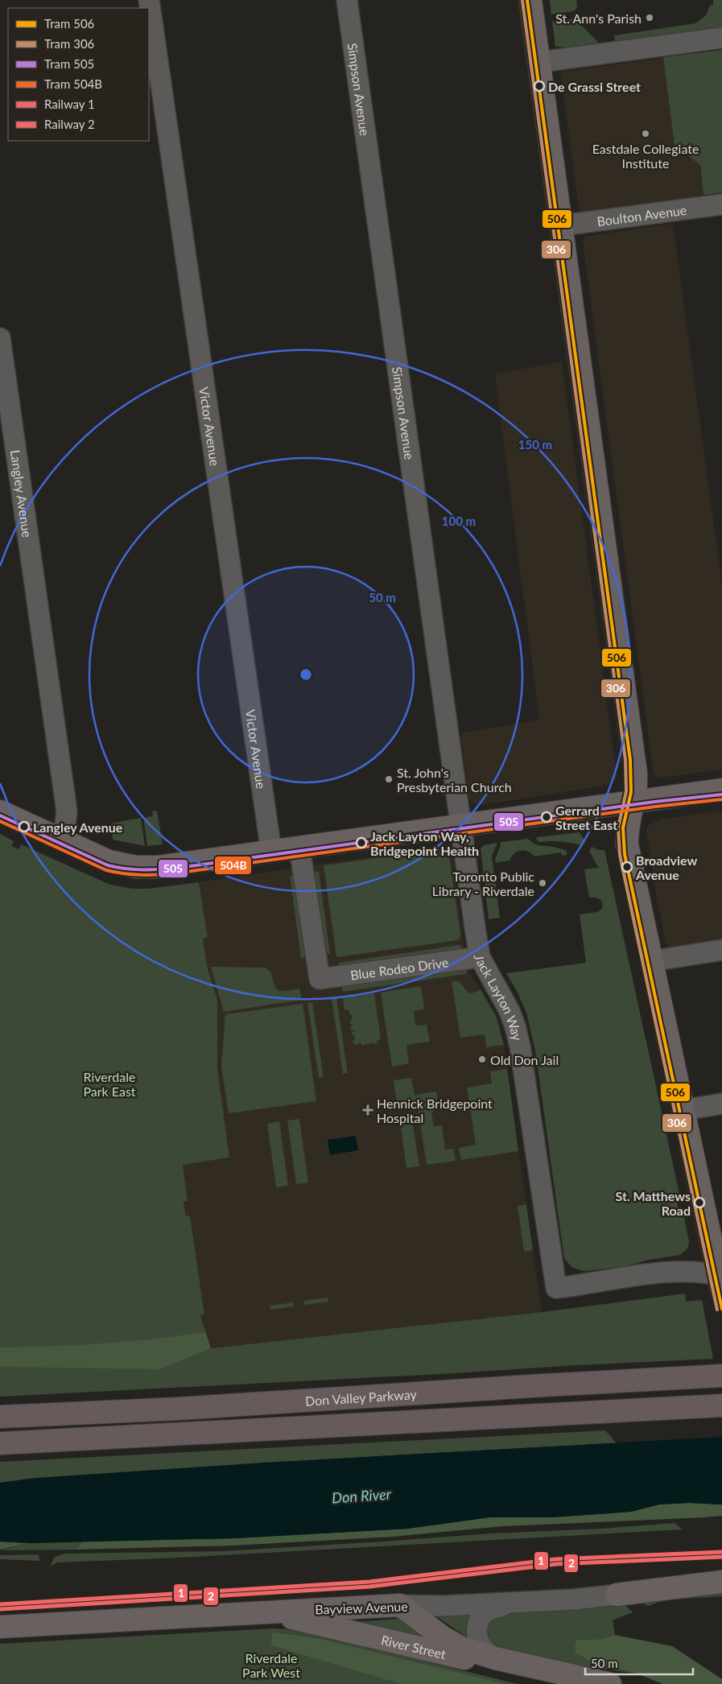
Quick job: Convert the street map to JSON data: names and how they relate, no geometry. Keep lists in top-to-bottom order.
{
  "streets": {
    "highway": ["Don Valley Parkway"],
    "main road": ["Bayview Avenue", "River Street"],
    "street": [
      "Simpson Avenue",
      "Boulton Avenue",
      "Victor Avenue",
      "Langley Avenue",
      "Blue Rodeo Drive",
      "Jack Layton Way"
    ]
  },
  "crossings": [
    ["Simpson Avenue", "Jack Layton Way"],
    ["Blue Rodeo Drive", "Jack Layton Way"],
    ["Bayview Avenue", "River Street"]
  ],
  "water": ["Don River"],
  "parks": ["Riverdale Park East", "Riverdale Park West"],
  "places": {
    "other": [
      "St. Ann's Parish",
      "De Grassi Street",
      "Eastdale Collegiate Institute",
      "St. John's Presbyterian Church",
      "Gerrard Street East",
      "Langley Avenue",
      "Jack Layton Way, Bridgepoint Health",
      "Broadview Avenue",
      "Toronto Public Library - Riverdale",
      "Old Don Jail",
      "St. Matthews Road"
    ],
    "health": ["Hennick Bridgepoint Hospital"]
  },
  "lines": [
    "tram line 506",
    "tram line 306",
    "tram line 505",
    "tram line 504B",
    "rail line 1",
    "rail line 2"
  ],
  "legend": [
    "Tram 506",
    "Tram 306",
    "Tram 505",
    "Tram 504B",
    "Railway 1",
    "Railway 2"
  ],
  "scale_bar": "50 m",
  "rings": ["150 m", "100 m", "50 m"]
}
